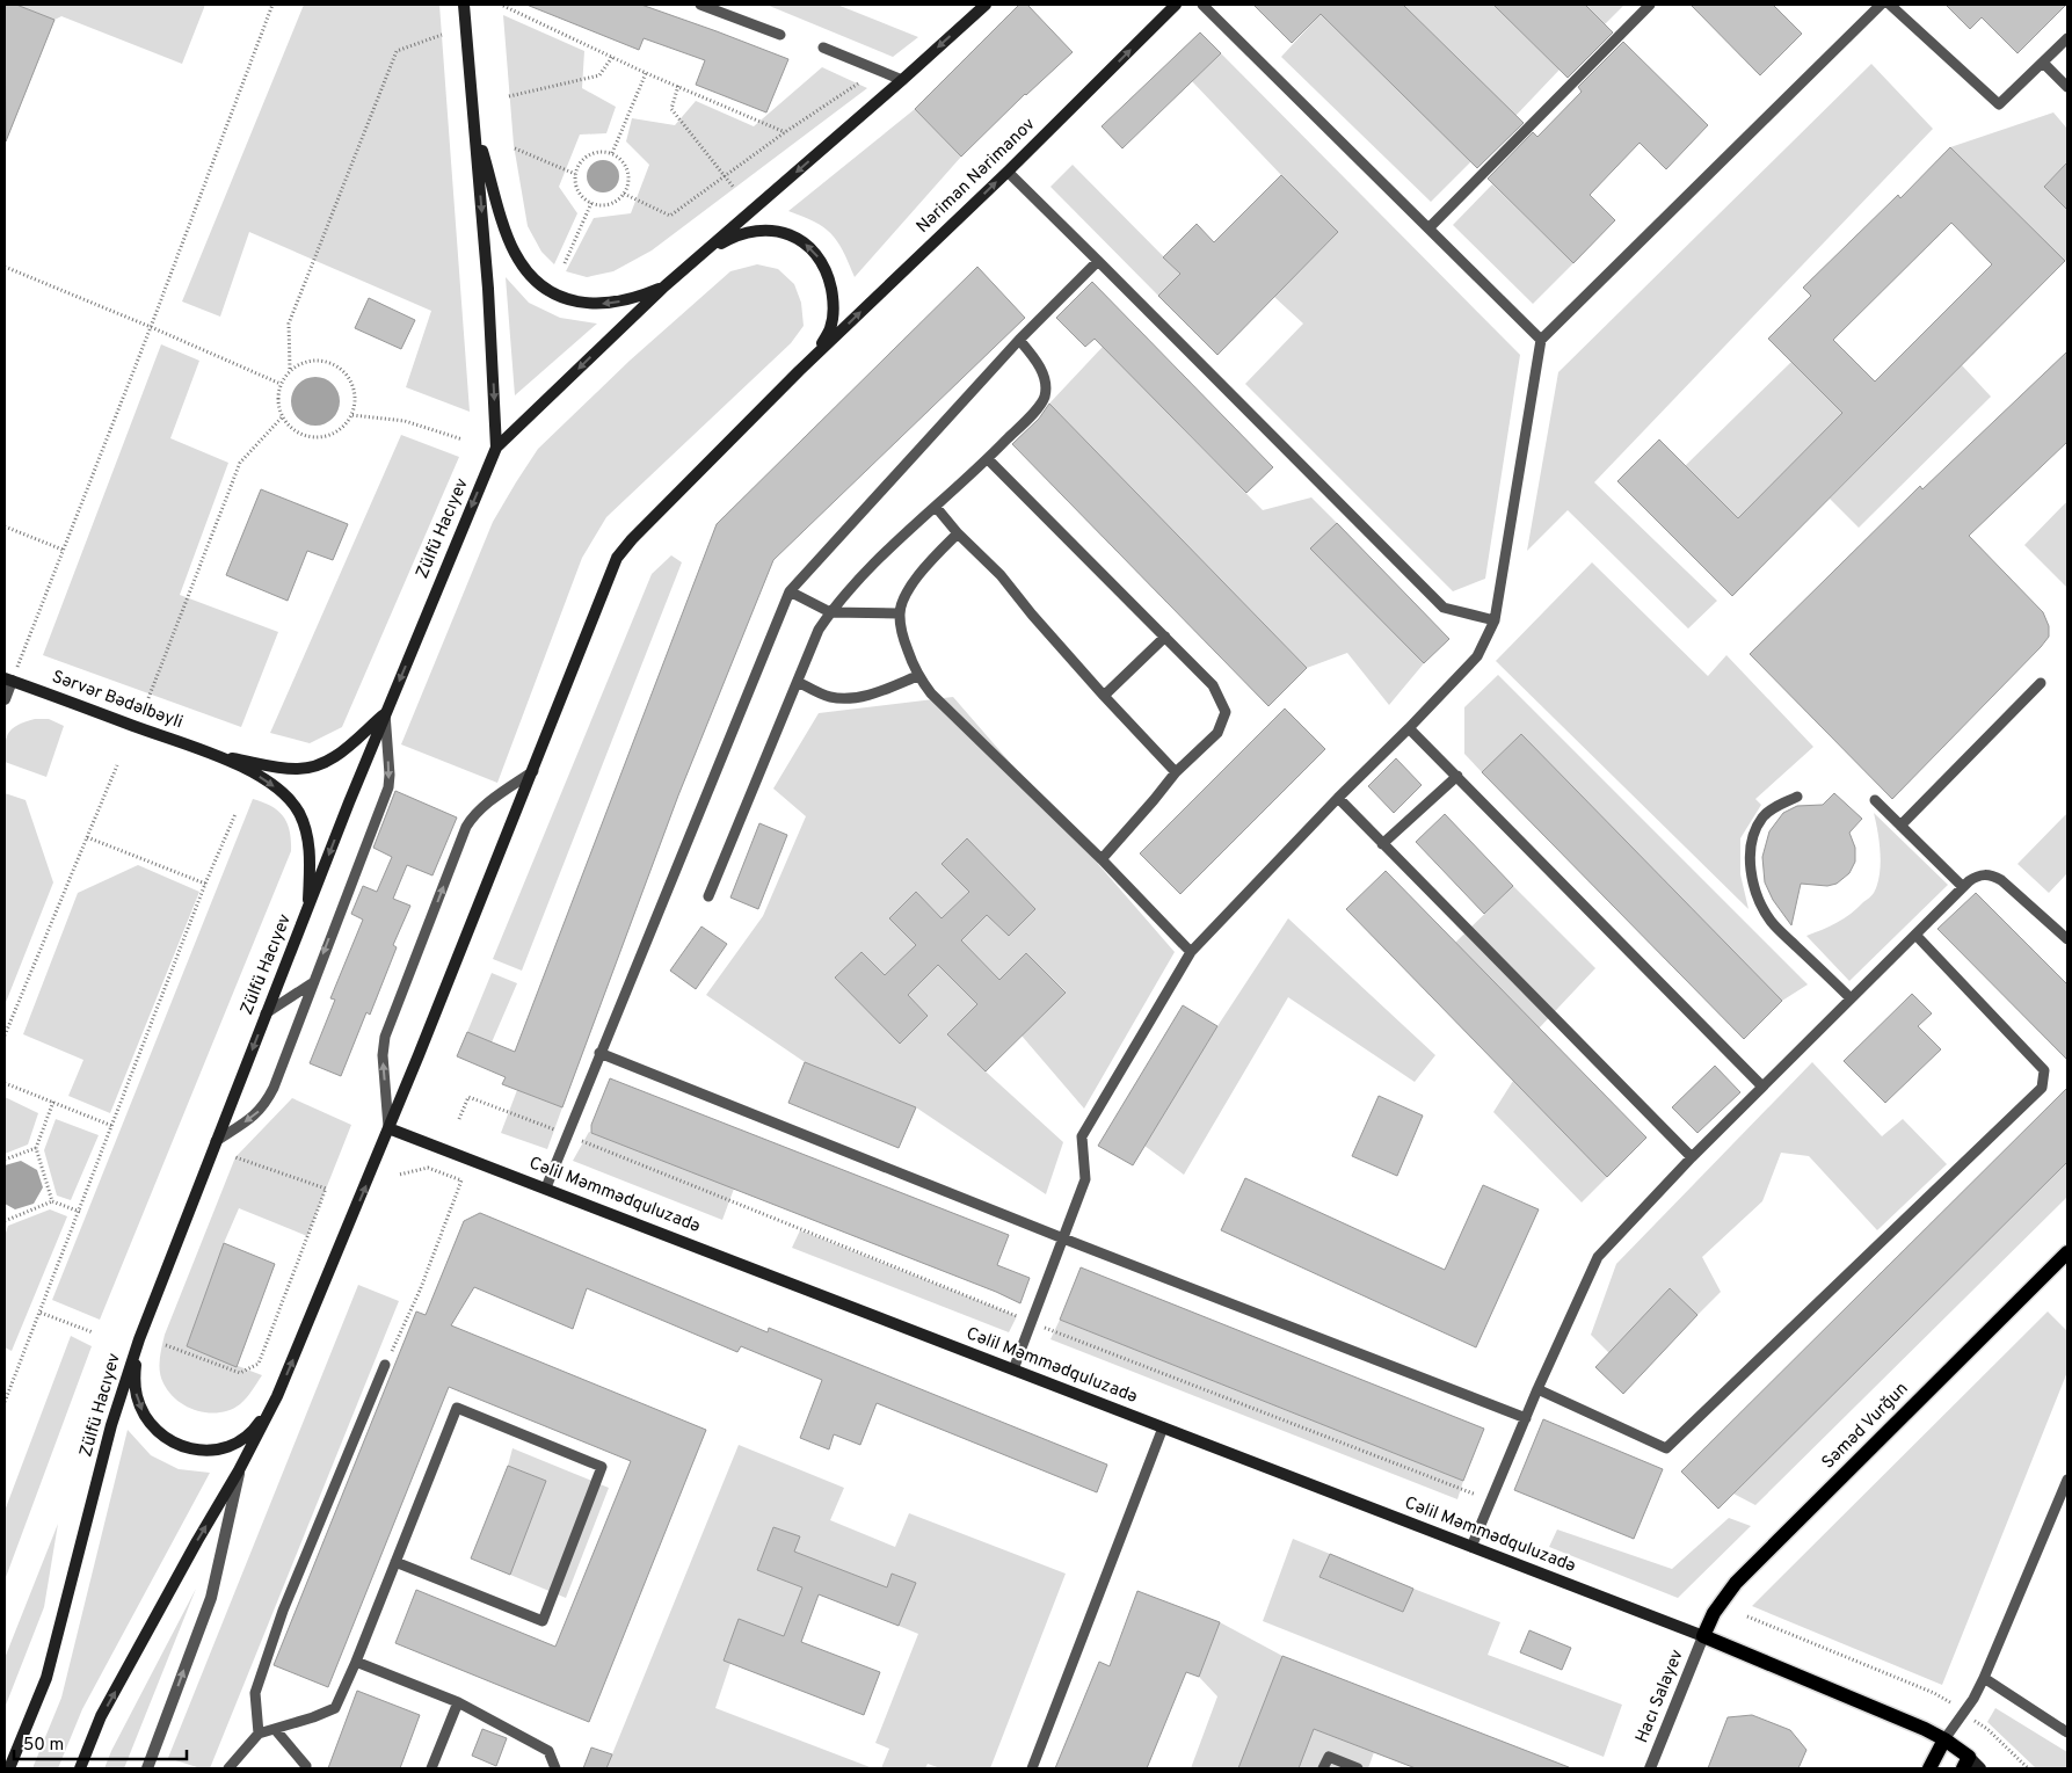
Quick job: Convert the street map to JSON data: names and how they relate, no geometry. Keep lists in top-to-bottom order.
{
  "streets": {
    "main road": [
      "Nəriman Nərimanov",
      "Zülfü Hacıyev",
      "Sərvər Bədəlbəyli",
      "Cəlil Məmmədquluzadə",
      "Səməd Vurğun"
    ],
    "street": ["Hacı Salayev"]
  },
  "crossings": [
    ["Cəlil Məmmədquluzadə", "Səməd Vurğun"],
    ["Cəlil Məmmədquluzadə", "Hacı Salayev"],
    ["Səməd Vurğun", "Hacı Salayev"]
  ],
  "one_way": ["Nəriman Nərimanov", "Zülfü Hacıyev"],
  "scale_bar": "50 m"
}
